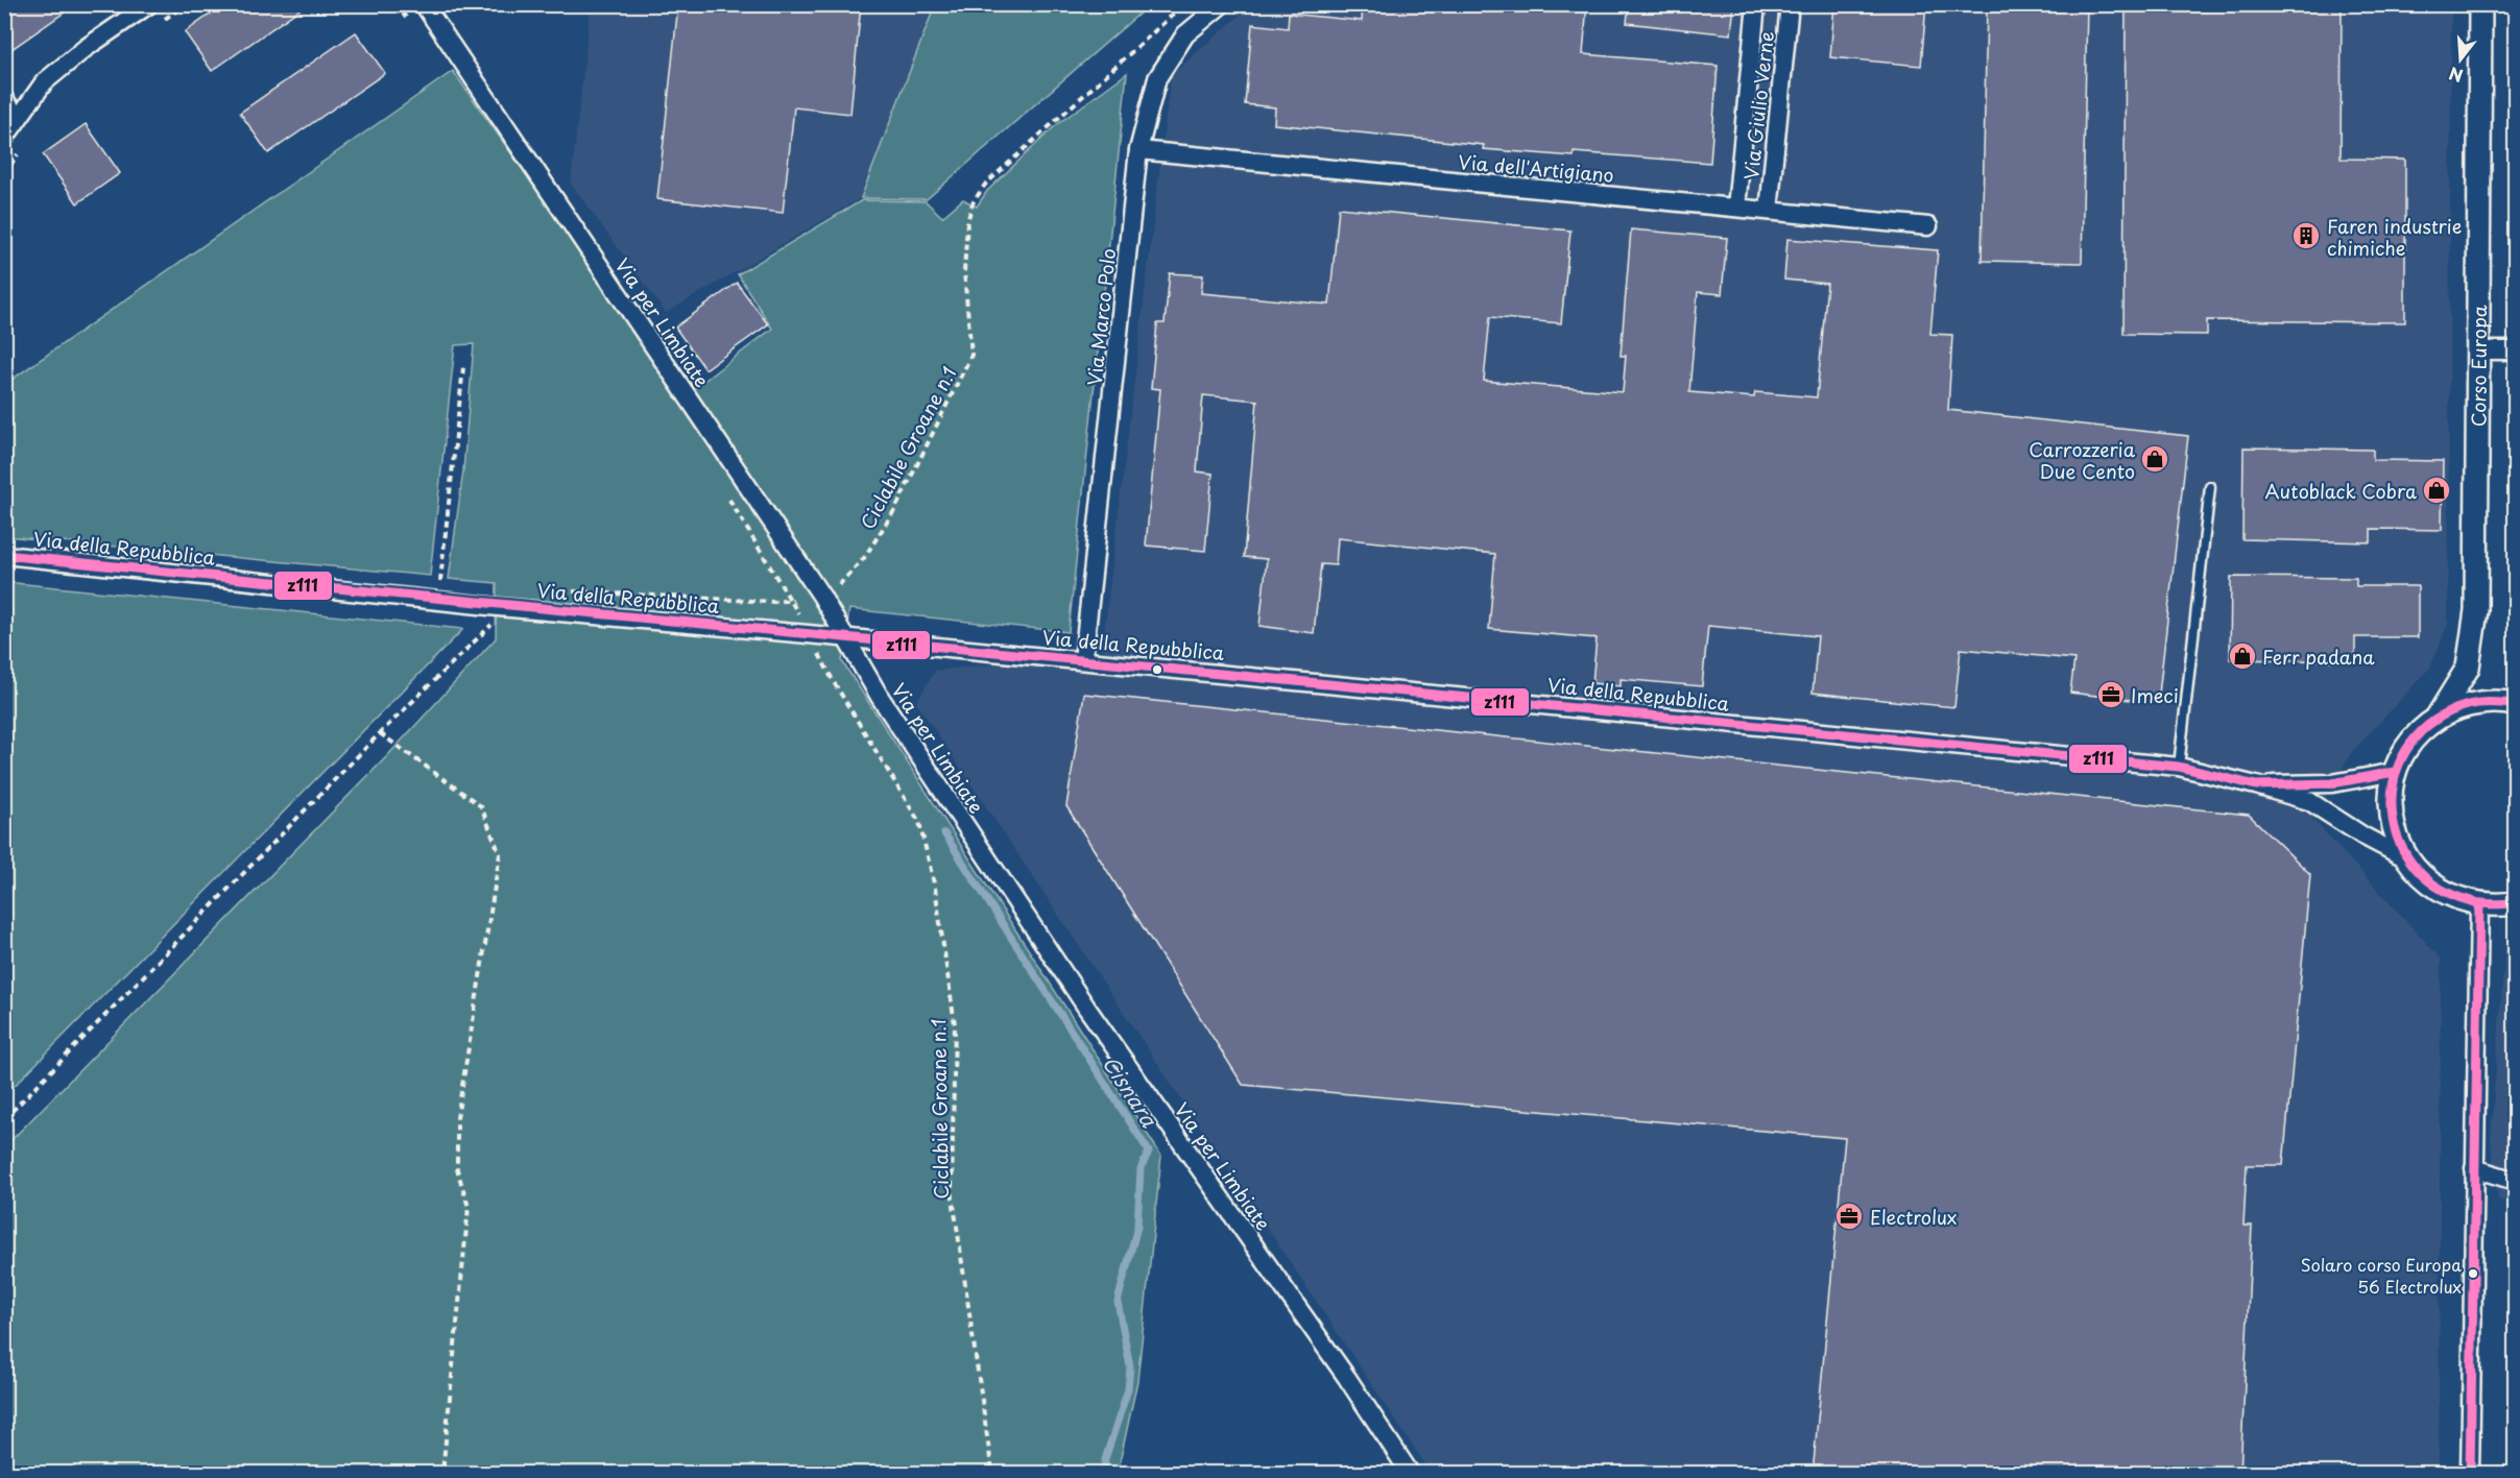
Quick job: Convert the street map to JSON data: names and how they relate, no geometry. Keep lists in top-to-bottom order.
{
  "streets": {
    "street": [
      "Via Giulio Verne",
      "Via dell'Artigiano",
      "Via Marco Polo",
      "Via per Limbiate",
      "Corso Europa",
      "Via della Repubblica"
    ],
    "path": ["Ciclabile Groane n.1"]
  },
  "crossings": [
    ["Via Giulio Verne", "Via dell'Artigiano"],
    ["Via dell'Artigiano", "Via Marco Polo"],
    ["Via Marco Polo", "Via della Repubblica"],
    ["Via per Limbiate", "Ciclabile Groane n.1"],
    ["Via per Limbiate", "Via della Repubblica"],
    ["Ciclabile Groane n.1", "Via della Repubblica"]
  ],
  "water": ["Cisnara"],
  "places": {
    "building": ["Faren industrie chimiche"],
    "shop": ["Carrozzeria Due Cento", "Autoblack Cobra", "Ferr padana"],
    "office": ["Imeci", "Electrolux"],
    "other": ["Solaro corso Europa 56 Electrolux"]
  },
  "lines": ["transit line z111"],
  "north": "bottom"
}
